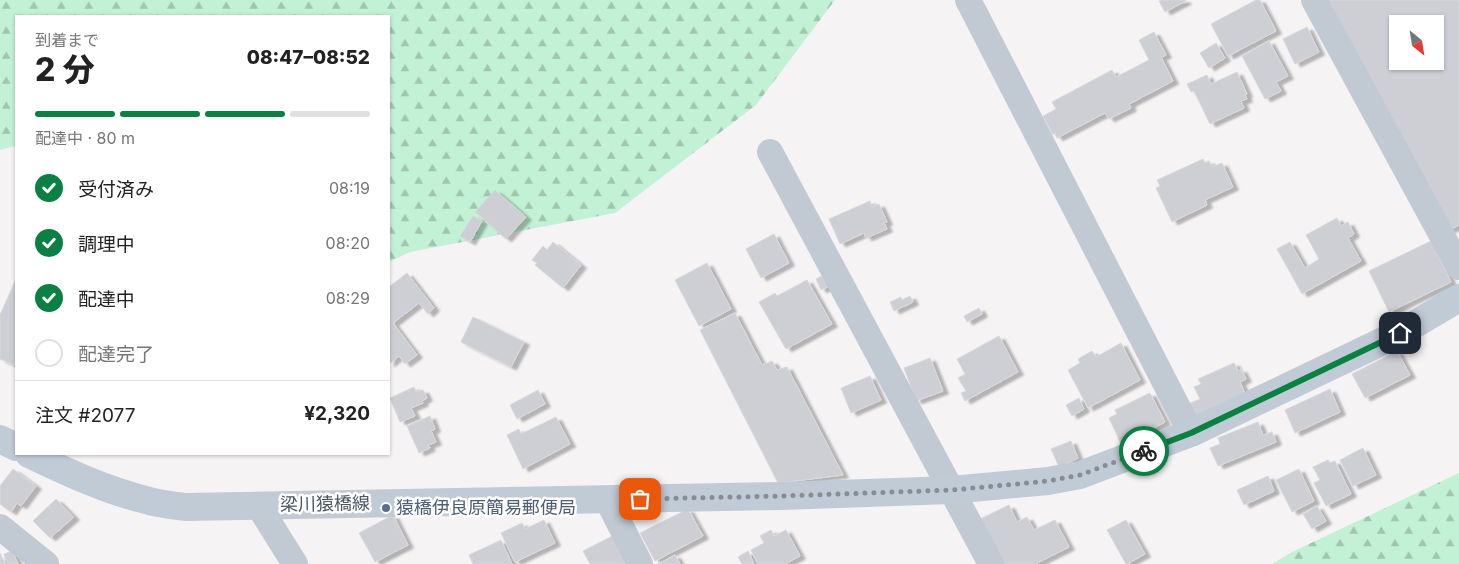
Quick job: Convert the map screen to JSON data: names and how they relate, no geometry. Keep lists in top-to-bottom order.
{
  "streets": {
    "main road": ["梁川猿橋線"]
  },
  "places": ["猿橋伊良原簡易郵便局"],
  "north": "bottom right",
  "page": {
    "heading": ["2 分", "到着まで", "08:47–08:52"],
    "panel": ["注文 #2077", "¥2,320"],
    "bar": "配達中 · 80 m",
    "list": [
      ["受付済み", "08:19"],
      ["調理中", "08:20"],
      ["配達中", "08:29"],
      "配達完了"
    ]
  }
}
